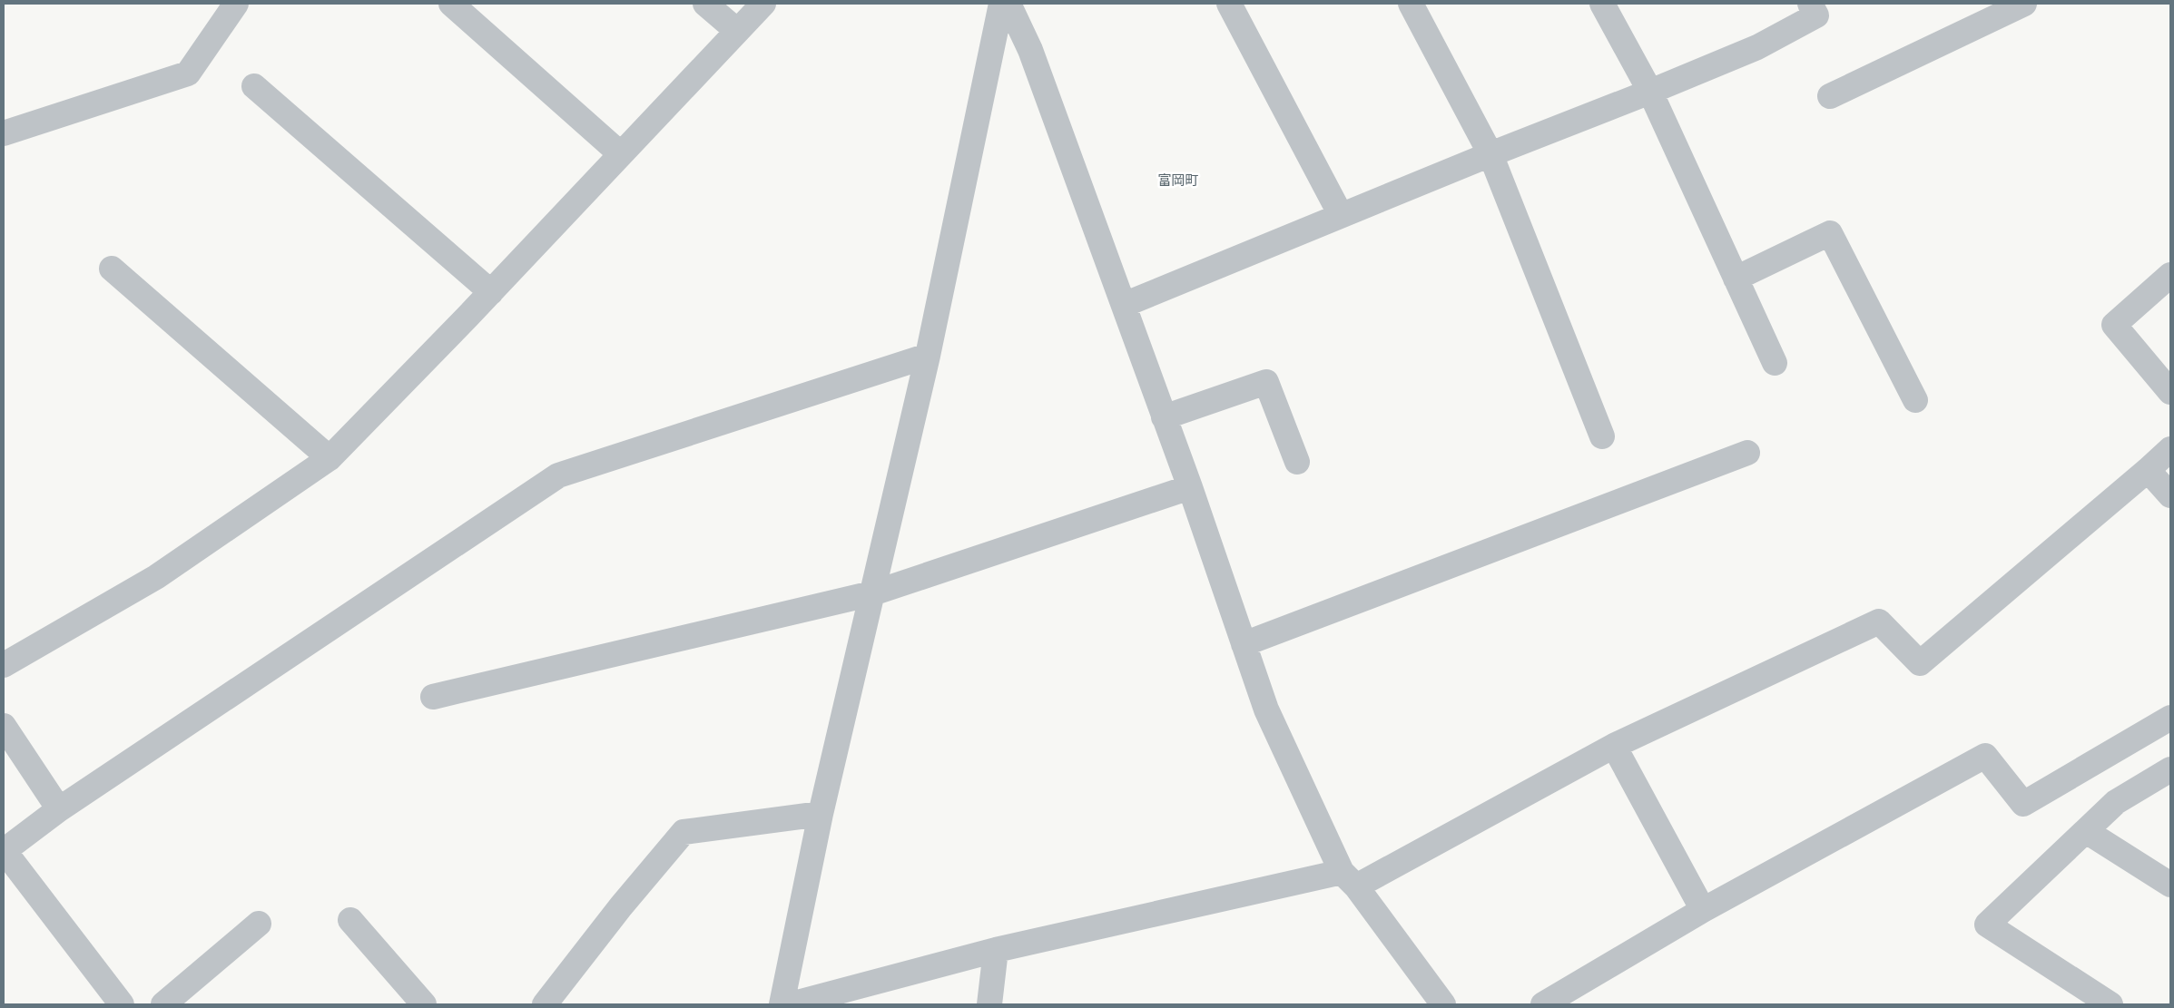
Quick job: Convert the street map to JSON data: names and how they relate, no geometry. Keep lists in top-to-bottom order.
{
  "districts": ["富岡町"]
}
